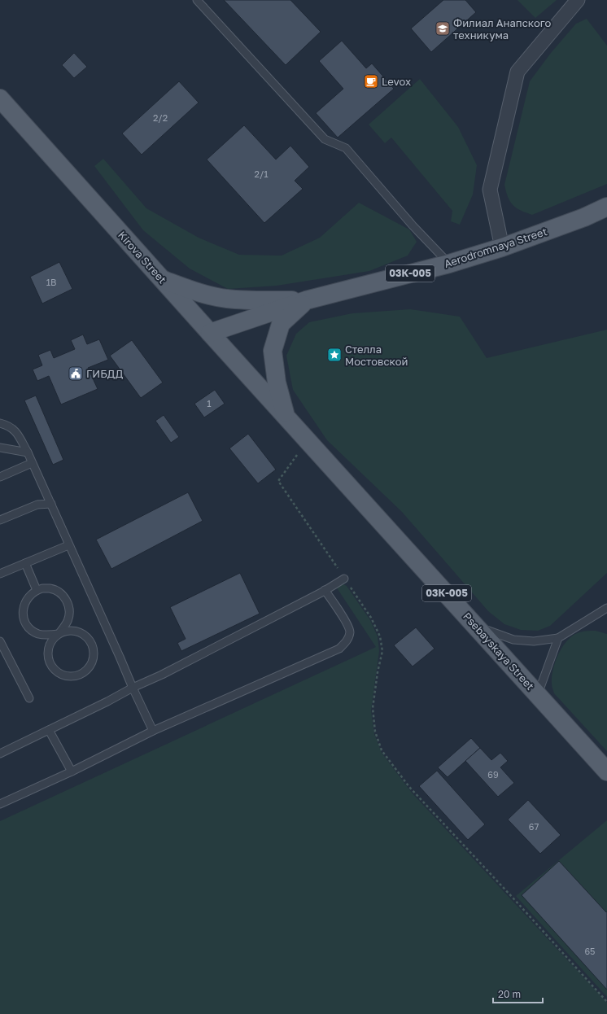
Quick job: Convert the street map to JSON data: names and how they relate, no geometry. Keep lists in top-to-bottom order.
{
  "streets": {
    "main road": [
      "Aerodromnaya Street",
      "Kirova Street",
      "03К-005",
      "Psebayskaya Street"
    ]
  },
  "crossings": [
    ["Aerodromnaya Street", "Kirova Street"],
    ["Aerodromnaya Street", "Psebayskaya Street"],
    ["Kirova Street", "Psebayskaya Street"]
  ],
  "places": {
    "school or university": ["Филиал Анапского техникума"],
    "cafe": ["Levox"],
    "place": ["Стелла Мостовской"],
    "public building": ["ГИБДД"]
  },
  "house_numbers": [
    "2/2",
    "2/1",
    "1В",
    "1",
    "69",
    "67",
    "65"
  ],
  "scale_bar": "20 m"
}
